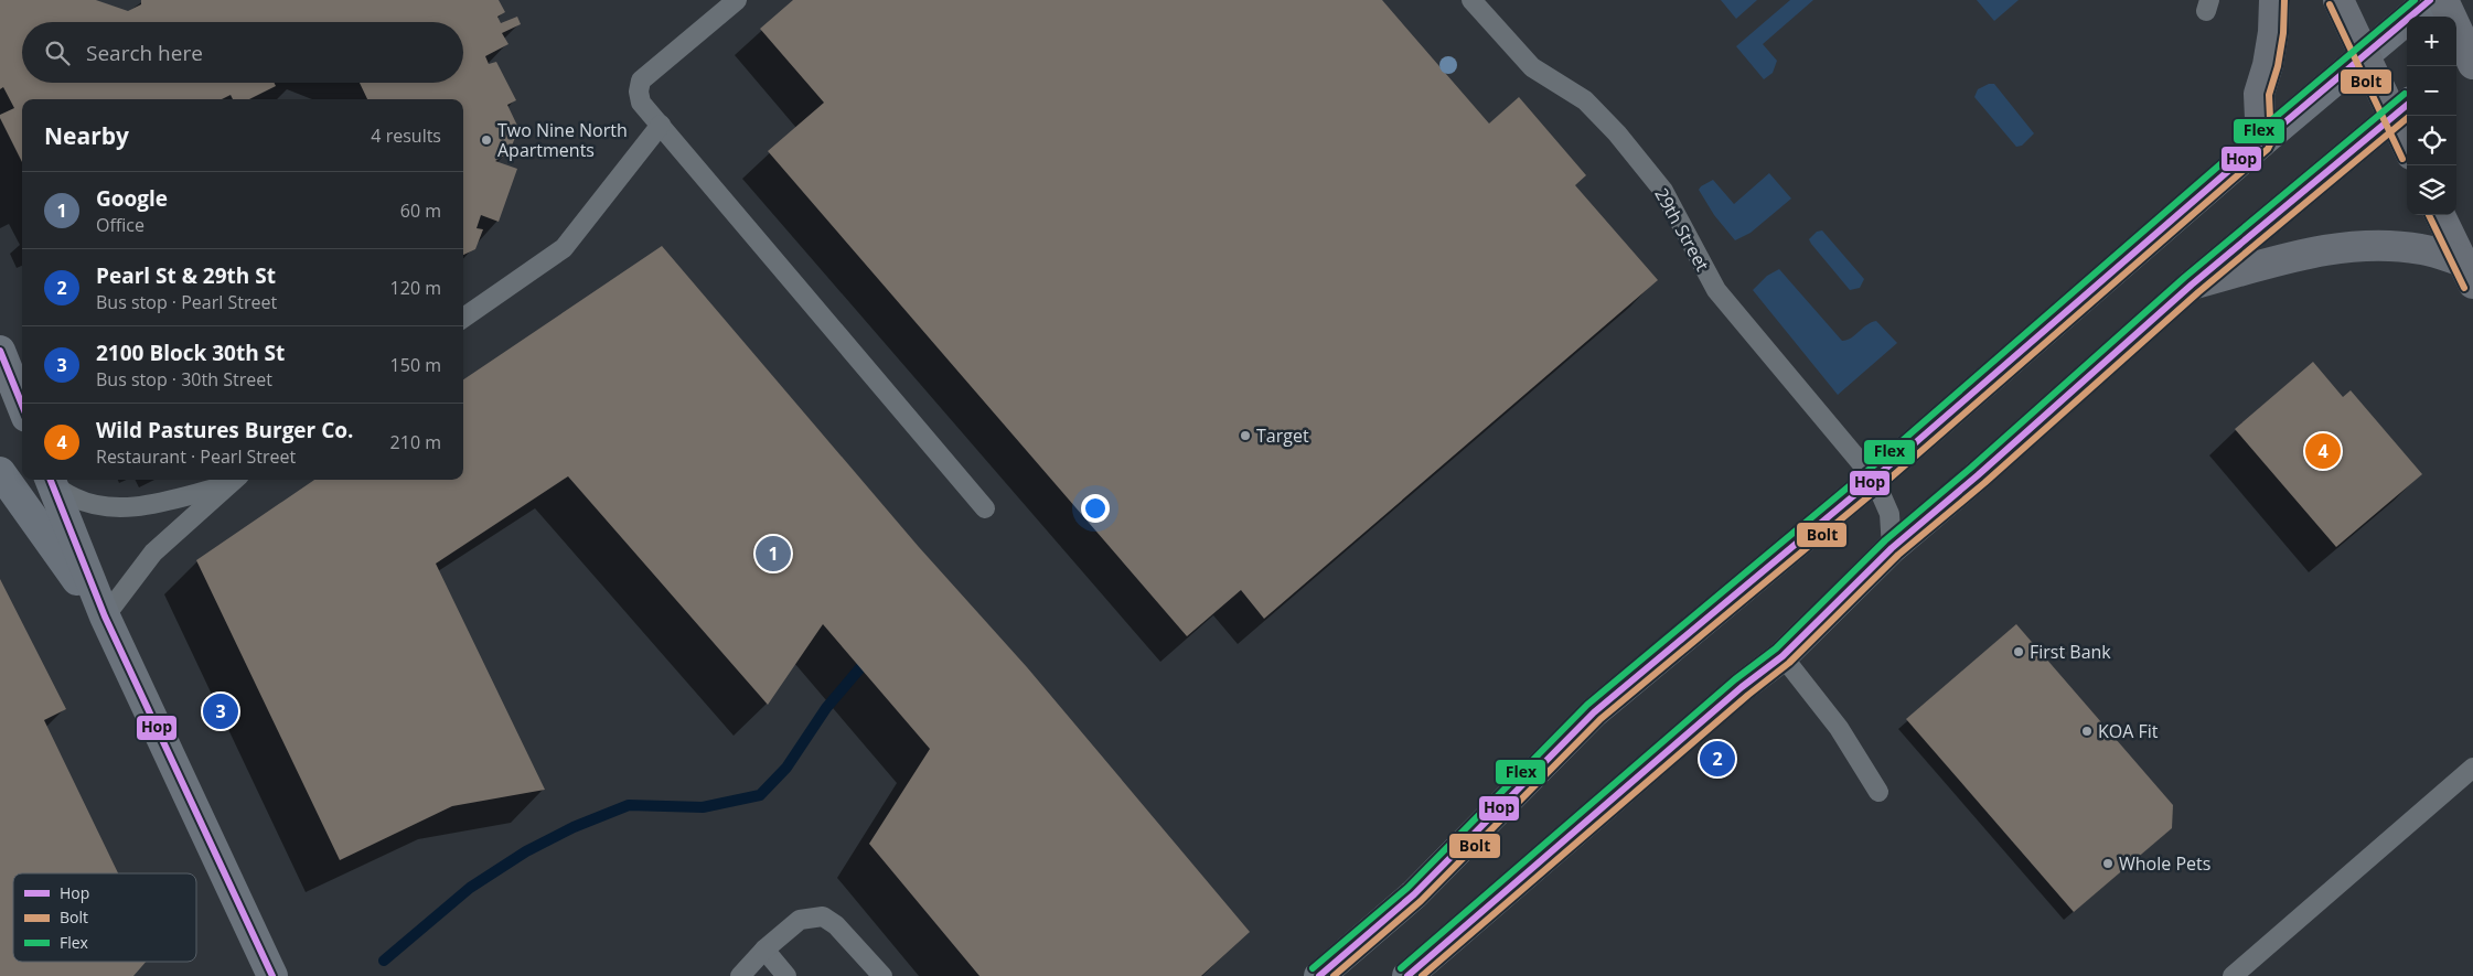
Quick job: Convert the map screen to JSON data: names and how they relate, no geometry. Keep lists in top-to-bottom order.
{
  "streets": {
    "lane": ["29th Street"]
  },
  "places": [
    "Two Nine North Apartments",
    "Target",
    "First Bank",
    "KOA Fit",
    "Whole Pets"
  ],
  "lines": ["transit line Hop", "transit line Bolt", "transit line Flex"],
  "legend": ["Hop", "Bolt", "Flex"],
  "page": {
    "map_buttons": ["+", "−"],
    "search": "Search here",
    "heading": ["Nearby", "4 results"],
    "list": [
      {
        "mark": "1",
        "name": "Google",
        "note": "Office",
        "value": "60 m"
      },
      {
        "mark": "2",
        "name": "Pearl St & 29th St",
        "note": "Bus stop · Pearl Street",
        "value": "120 m"
      },
      {
        "mark": "3",
        "name": "2100 Block 30th St",
        "note": "Bus stop · 30th Street",
        "value": "150 m"
      },
      {
        "mark": "4",
        "name": "Wild Pastures Burger Co.",
        "note": "Restaurant · Pearl Street",
        "value": "210 m"
      }
    ],
    "pins": [
      "4",
      "1",
      "3",
      "2"
    ]
  }
}
